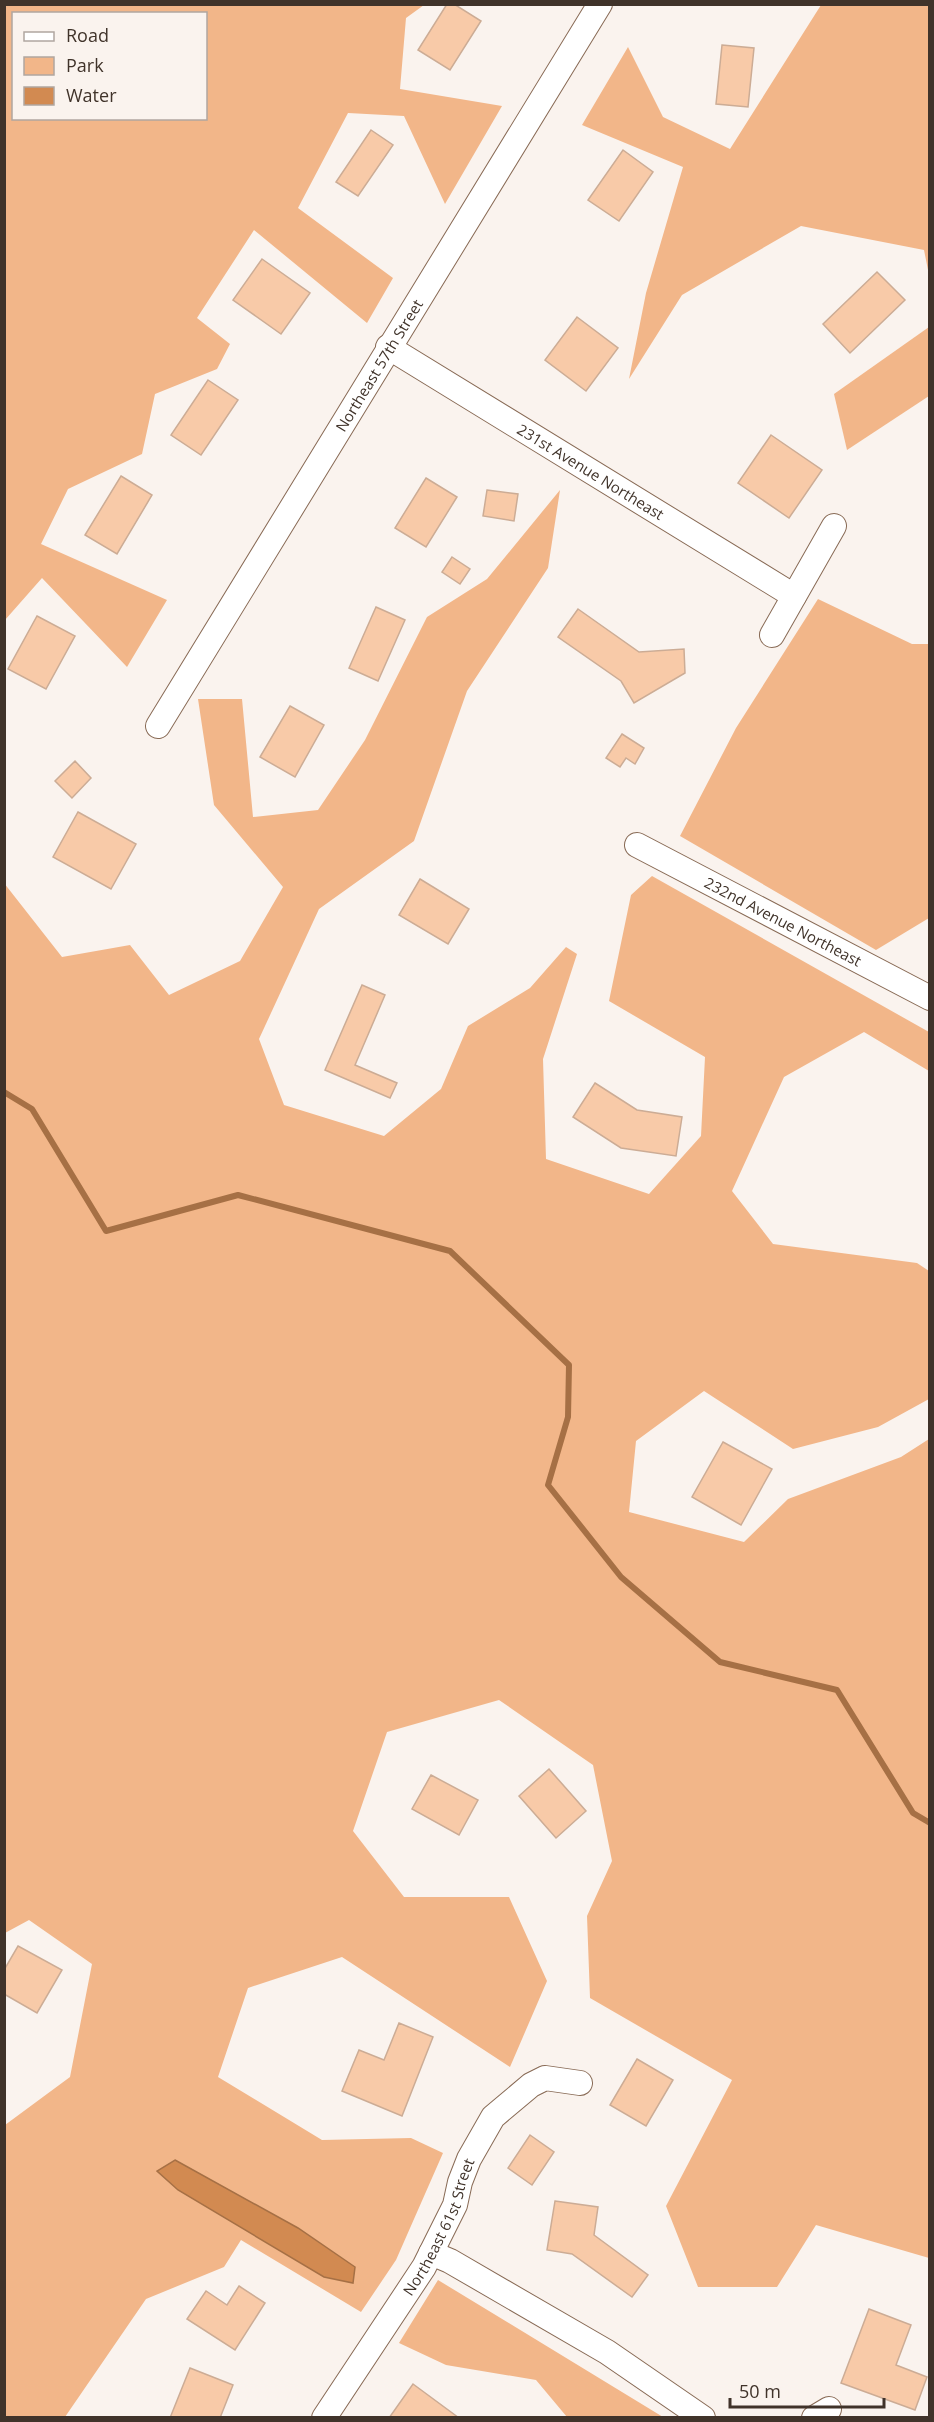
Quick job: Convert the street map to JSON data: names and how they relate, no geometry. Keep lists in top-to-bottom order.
{
  "streets": {
    "street": [
      "Northeast 57th Street",
      "231st Avenue Northeast",
      "232nd Avenue Northeast",
      "Northeast 61st Street"
    ]
  },
  "crossings": [
    ["Northeast 57th Street", "231st Avenue Northeast"]
  ],
  "legend": ["Road", "Park", "Water"],
  "scale_bar": "50 m"
}
